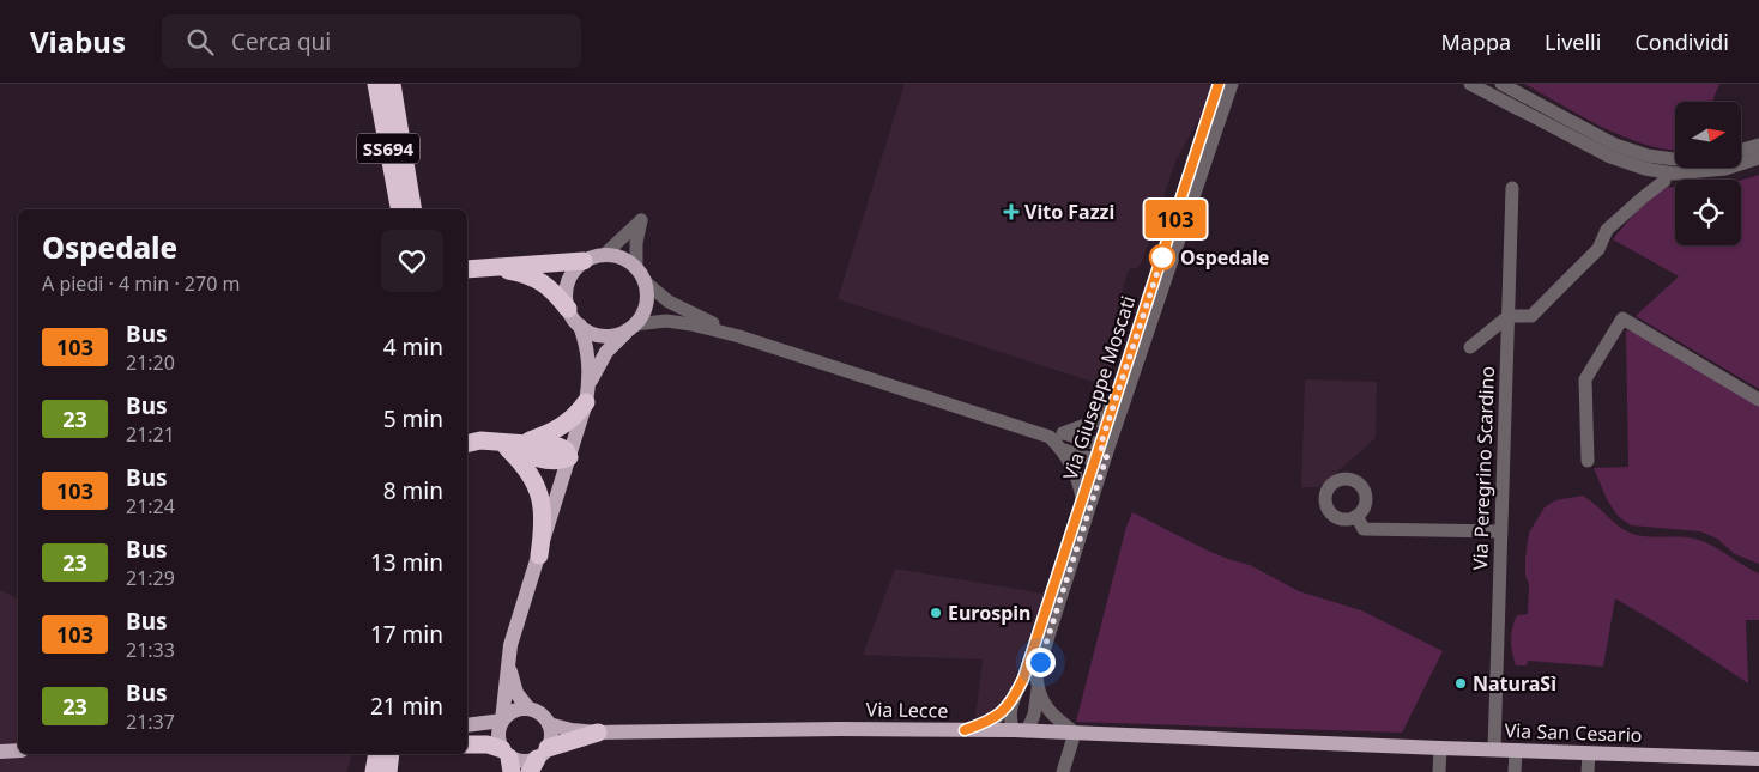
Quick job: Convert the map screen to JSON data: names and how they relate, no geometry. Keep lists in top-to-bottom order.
{
  "streets": {
    "highway": ["SS694"],
    "main road": ["Via Lecce", "Via San Cesario"],
    "street": ["Via Giuseppe Moscati", "Via Peregrino Scardino"]
  },
  "crossings": [
    ["Via Giuseppe Moscati", "Via Lecce"],
    ["Via Peregrino Scardino", "Via San Cesario"],
    ["Via Lecce", "Via San Cesario"]
  ],
  "places": {
    "health": ["Vito Fazzi"],
    "other": ["Ospedale", "Eurospin", "NaturaSì"]
  },
  "lines": ["bus line 103"],
  "north": "right",
  "page": {
    "header": "Viabus",
    "search": "Cerca qui",
    "nav": ["Mappa", "Livelli", "Condividi"],
    "on_map": "103",
    "heading": ["Ospedale", "A piedi · 4 min · 270 m"],
    "list": [
      {
        "mark": "103",
        "name": "Bus",
        "note": "21:20",
        "value": "4 min"
      },
      {
        "mark": "23",
        "name": "Bus",
        "note": "21:21",
        "value": "5 min"
      },
      {
        "mark": "103",
        "name": "Bus",
        "note": "21:24",
        "value": "8 min"
      },
      {
        "mark": "23",
        "name": "Bus",
        "note": "21:29",
        "value": "13 min"
      },
      {
        "mark": "103",
        "name": "Bus",
        "note": "21:33",
        "value": "17 min"
      },
      {
        "mark": "23",
        "name": "Bus",
        "note": "21:37",
        "value": "21 min"
      }
    ]
  }
}
